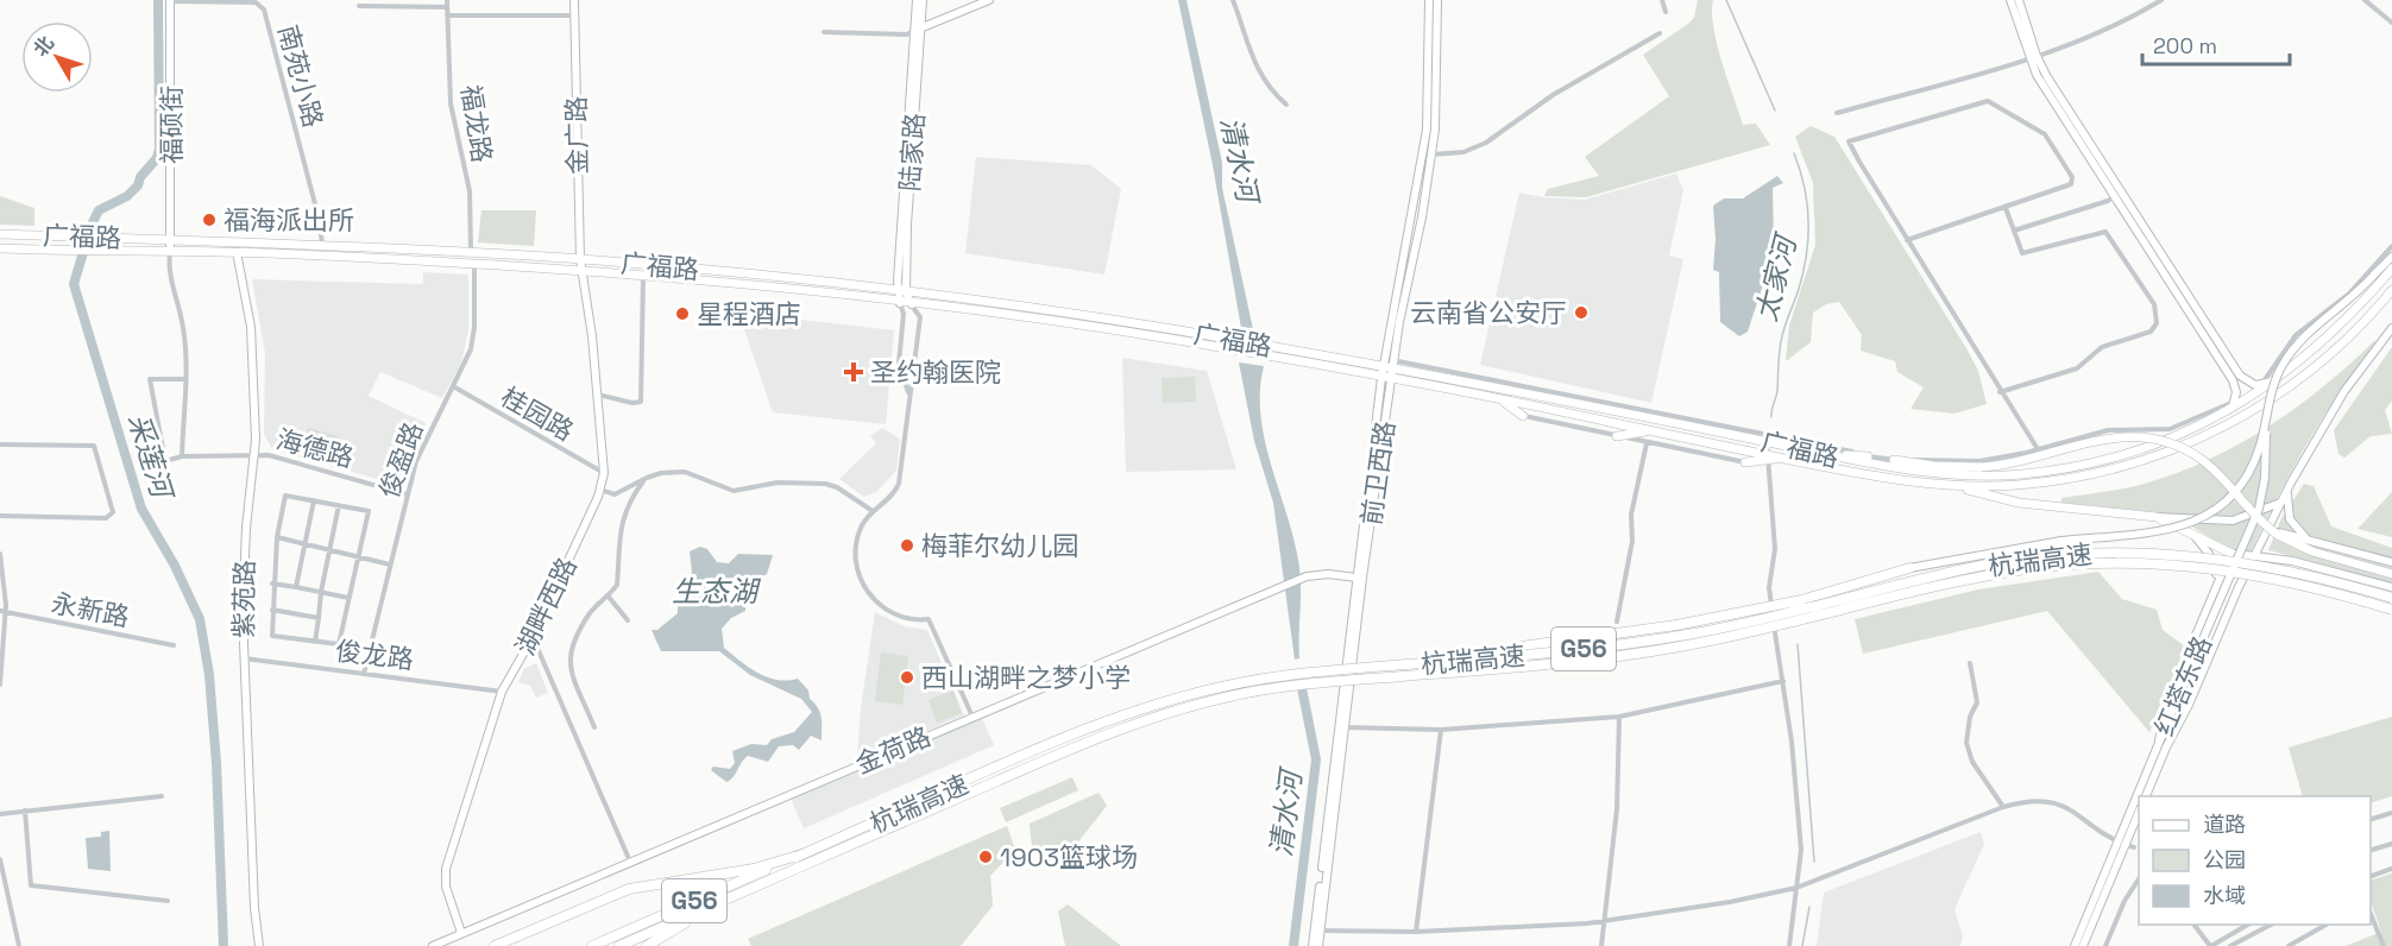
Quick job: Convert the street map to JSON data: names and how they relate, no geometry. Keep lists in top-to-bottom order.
{
  "streets": {
    "highway": ["杭瑞高速", "G56"],
    "main road": [
      "福硕街",
      "金广路",
      "陆家路",
      "广福路",
      "前卫西路",
      "紫苑路",
      "湖畔西路",
      "红塔东路",
      "金荷路"
    ],
    "street": [
      "南苑小路",
      "福龙路",
      "桂园路",
      "海德路",
      "俊盈路",
      "永新路",
      "俊龙路"
    ]
  },
  "crossings": [
    ["南苑小路", "福硕街"],
    ["南苑小路", "广福路"],
    ["福龙路", "广福路"],
    ["福硕街", "广福路"],
    ["金广路", "广福路"],
    ["金广路", "湖畔西路"],
    ["陆家路", "广福路"],
    ["广福路", "俊盈路"],
    ["广福路", "前卫西路"],
    ["广福路", "紫苑路"],
    ["广福路", "湖畔西路"],
    ["桂园路", "俊盈路"],
    ["桂园路", "湖畔西路"],
    ["海德路", "俊盈路"],
    ["海德路", "紫苑路"],
    ["俊盈路", "俊龙路"],
    ["前卫西路", "金荷路"],
    ["紫苑路", "俊龙路"],
    ["湖畔西路", "俊龙路"],
    ["湖畔西路", "金荷路"]
  ],
  "water": [
    "清水河",
    "太家河",
    "采莲河",
    "生态湖"
  ],
  "places": {
    "other": [
      "福海派出所",
      "云南省公安厅",
      "星程酒店",
      "梅菲尔幼儿园",
      "西山湖畔之梦小学",
      "1903篮球场"
    ],
    "health": ["圣约翰医院"]
  },
  "legend": ["道路", "公园", "水域"],
  "scale_bar": "200 m",
  "north": "top left"
}
